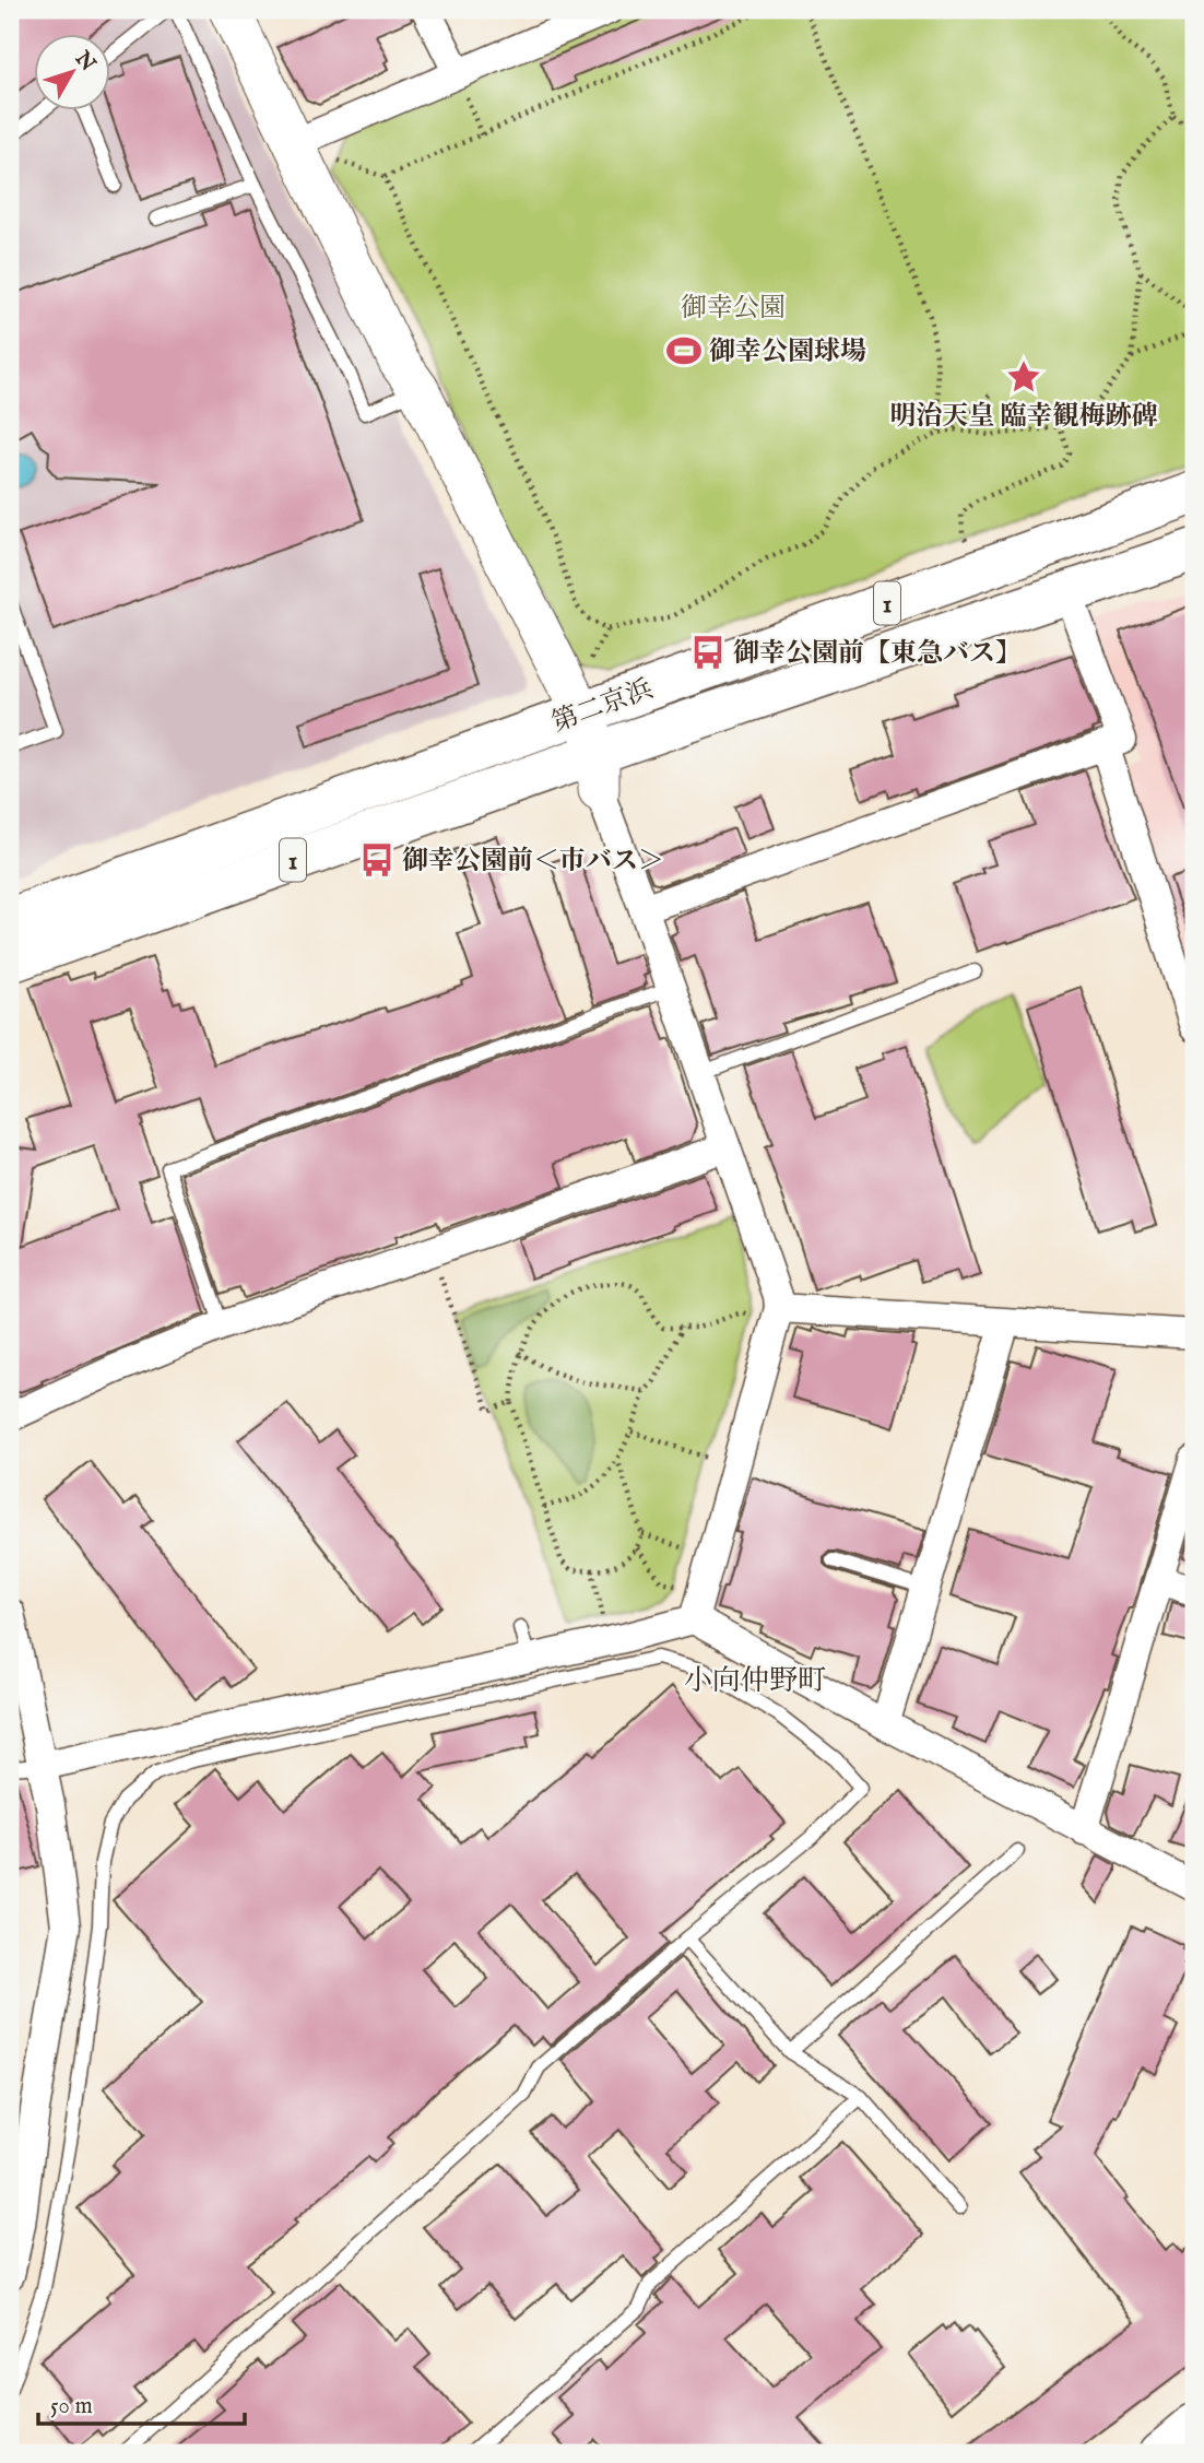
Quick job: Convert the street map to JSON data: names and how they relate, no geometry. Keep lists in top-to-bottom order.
{
  "streets": {
    "main road": ["1", "第二京浜"]
  },
  "districts": ["小向仲野町"],
  "parks": ["御幸公園"],
  "places": {
    "sports": ["御幸公園球場"],
    "place": ["明治天皇 臨幸観梅跡碑"],
    "bus stop": ["御幸公園前【東急バス】", "御幸公園前＜市バス＞"]
  },
  "scale_bar": "50 m",
  "north": "top right"
}
